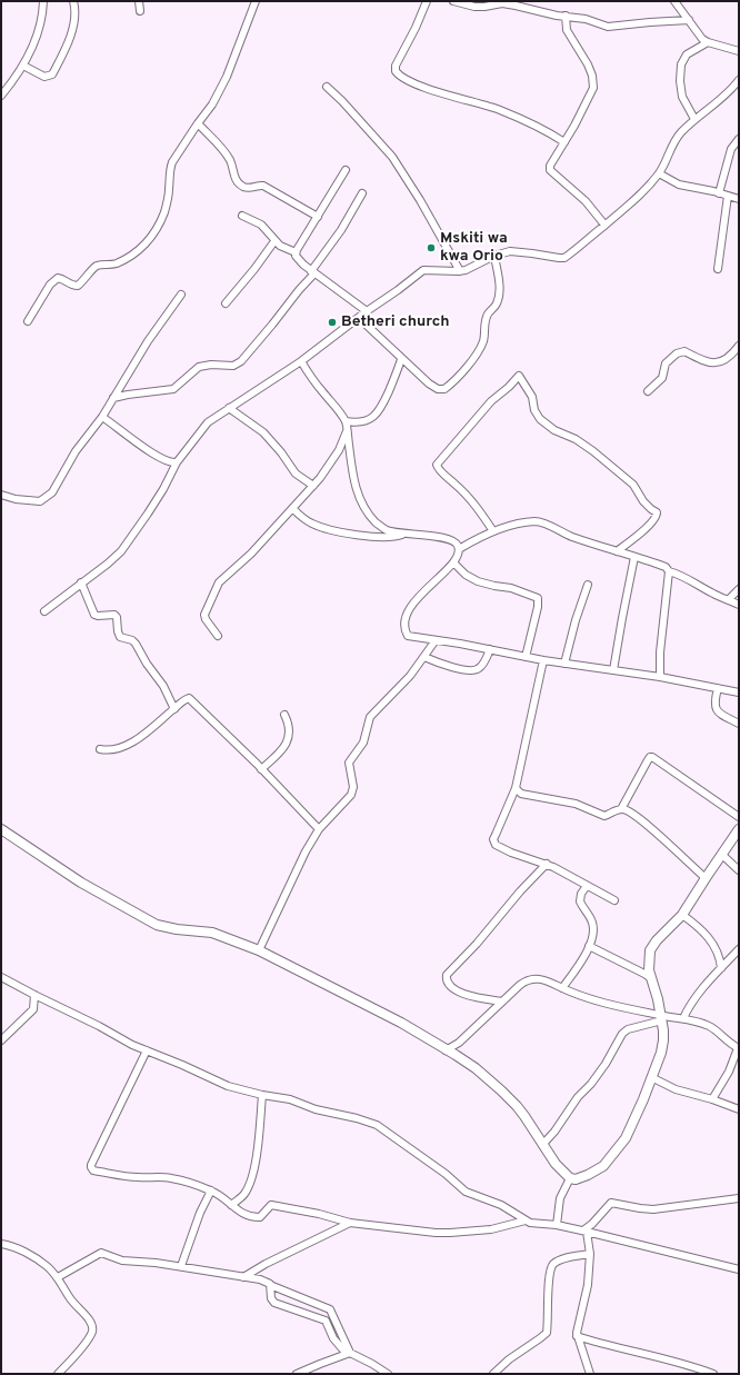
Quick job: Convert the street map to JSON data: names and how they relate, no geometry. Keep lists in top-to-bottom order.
{
  "places": ["Mskiti wa kwa Orio", "Betheri church"]
}
